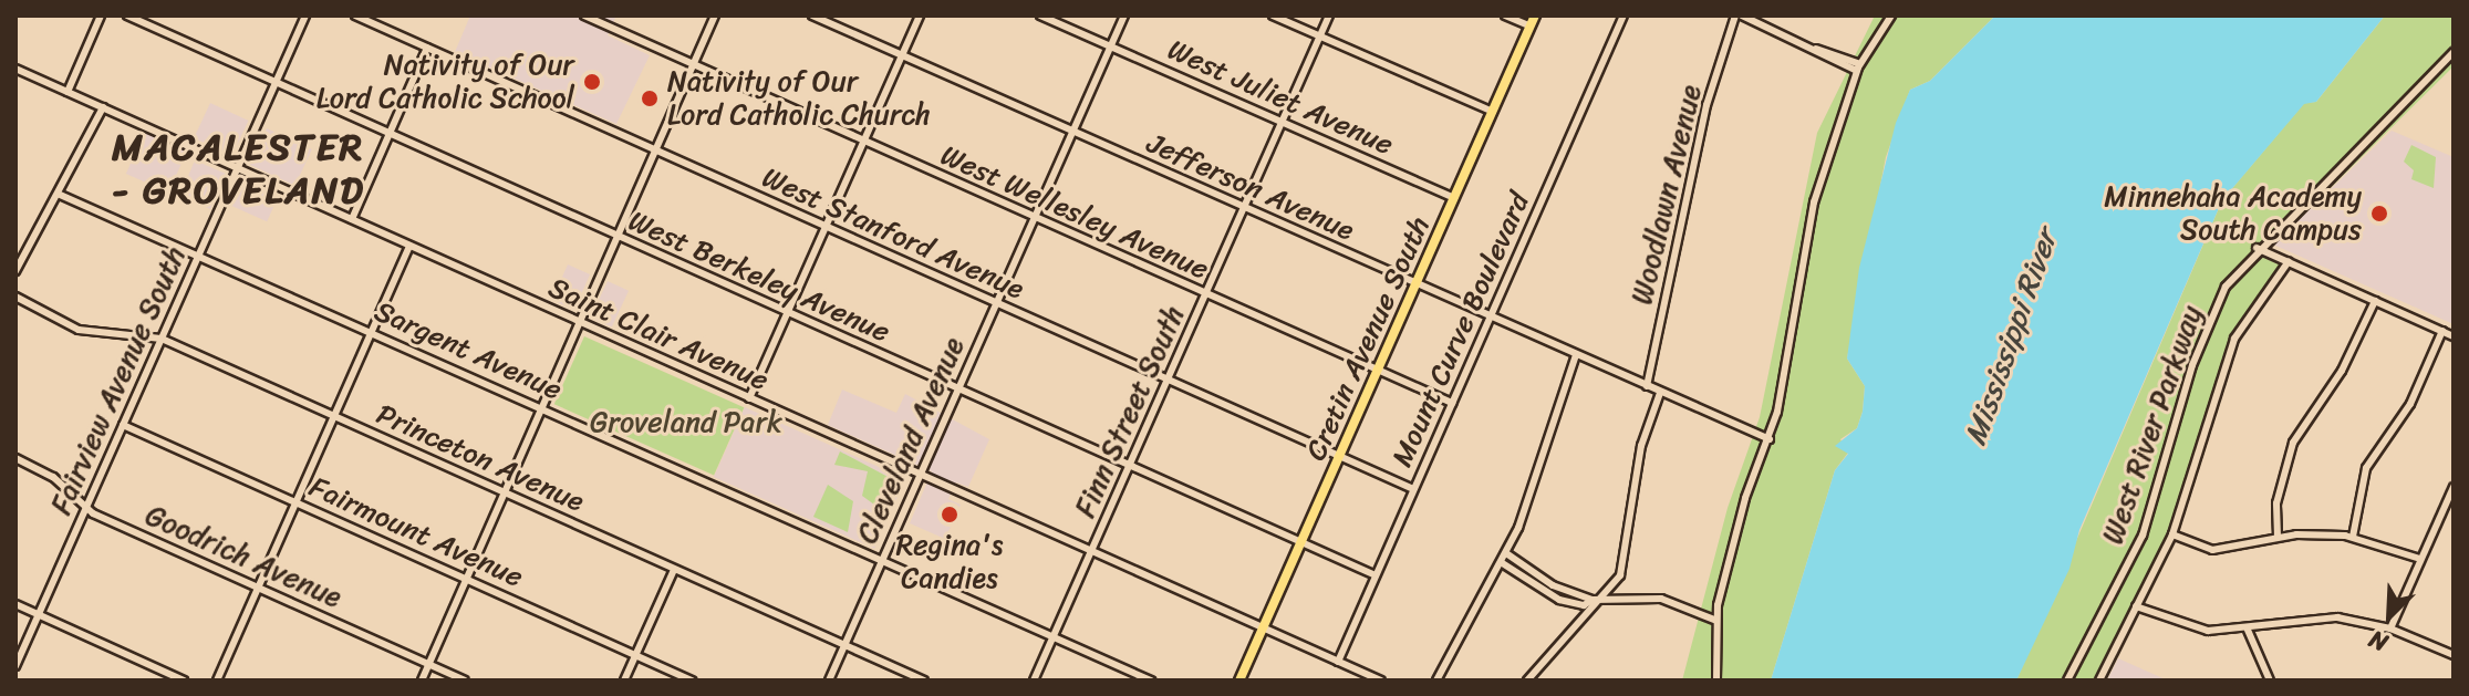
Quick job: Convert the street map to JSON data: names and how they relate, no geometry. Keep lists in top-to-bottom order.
{
  "streets": {
    "main road": ["Cretin Avenue South"],
    "street": [
      "West Juliet Avenue",
      "Jefferson Avenue",
      "Woodlawn Avenue",
      "West Wellesley Avenue",
      "West Stanford Avenue",
      "West Berkeley Avenue",
      "Mount Curve Boulevard",
      "Saint Clair Avenue",
      "Sargent Avenue",
      "Fairview Avenue South",
      "Finn Street South",
      "West River Parkway",
      "Cleveland Avenue",
      "Princeton Avenue",
      "Fairmount Avenue",
      "Goodrich Avenue"
    ]
  },
  "crossings": [
    ["West Juliet Avenue", "Cretin Avenue South"],
    ["West Juliet Avenue", "Finn Street South"],
    ["West Juliet Avenue", "Cleveland Avenue"],
    ["Jefferson Avenue", "Woodlawn Avenue"],
    ["Jefferson Avenue", "Mount Curve Boulevard"],
    ["Jefferson Avenue", "Cretin Avenue South"],
    ["Jefferson Avenue", "Finn Street South"],
    ["Jefferson Avenue", "Cleveland Avenue"],
    ["West Wellesley Avenue", "Mount Curve Boulevard"],
    ["West Wellesley Avenue", "Cretin Avenue South"],
    ["West Wellesley Avenue", "Finn Street South"],
    ["West Wellesley Avenue", "Cleveland Avenue"],
    ["West Stanford Avenue", "Mount Curve Boulevard"],
    ["West Stanford Avenue", "Cretin Avenue South"],
    ["West Stanford Avenue", "Finn Street South"],
    ["West Stanford Avenue", "Cleveland Avenue"],
    ["West Berkeley Avenue", "Mount Curve Boulevard"],
    ["West Berkeley Avenue", "Cretin Avenue South"],
    ["West Berkeley Avenue", "Fairview Avenue South"],
    ["West Berkeley Avenue", "Finn Street South"],
    ["West Berkeley Avenue", "Cleveland Avenue"],
    ["Mount Curve Boulevard", "Saint Clair Avenue"],
    ["Saint Clair Avenue", "Cretin Avenue South"],
    ["Saint Clair Avenue", "Fairview Avenue South"],
    ["Saint Clair Avenue", "Finn Street South"],
    ["Saint Clair Avenue", "Cleveland Avenue"],
    ["Sargent Avenue", "Fairview Avenue South"],
    ["Sargent Avenue", "Finn Street South"],
    ["Sargent Avenue", "Cleveland Avenue"],
    ["Fairview Avenue South", "Princeton Avenue"],
    ["Fairview Avenue South", "Fairmount Avenue"],
    ["Fairview Avenue South", "Goodrich Avenue"],
    ["Cleveland Avenue", "Princeton Avenue"]
  ],
  "districts": ["MACALESTER - GROVELAND"],
  "water": ["Mississippi River"],
  "parks": ["Groveland Park"],
  "places": [
    "Nativity of Our Lord Catholic School",
    "Nativity of Our Lord Catholic Church",
    "Minnehaha Academy South Campus",
    "Regina's Candies"
  ],
  "north": "bottom left"
}
